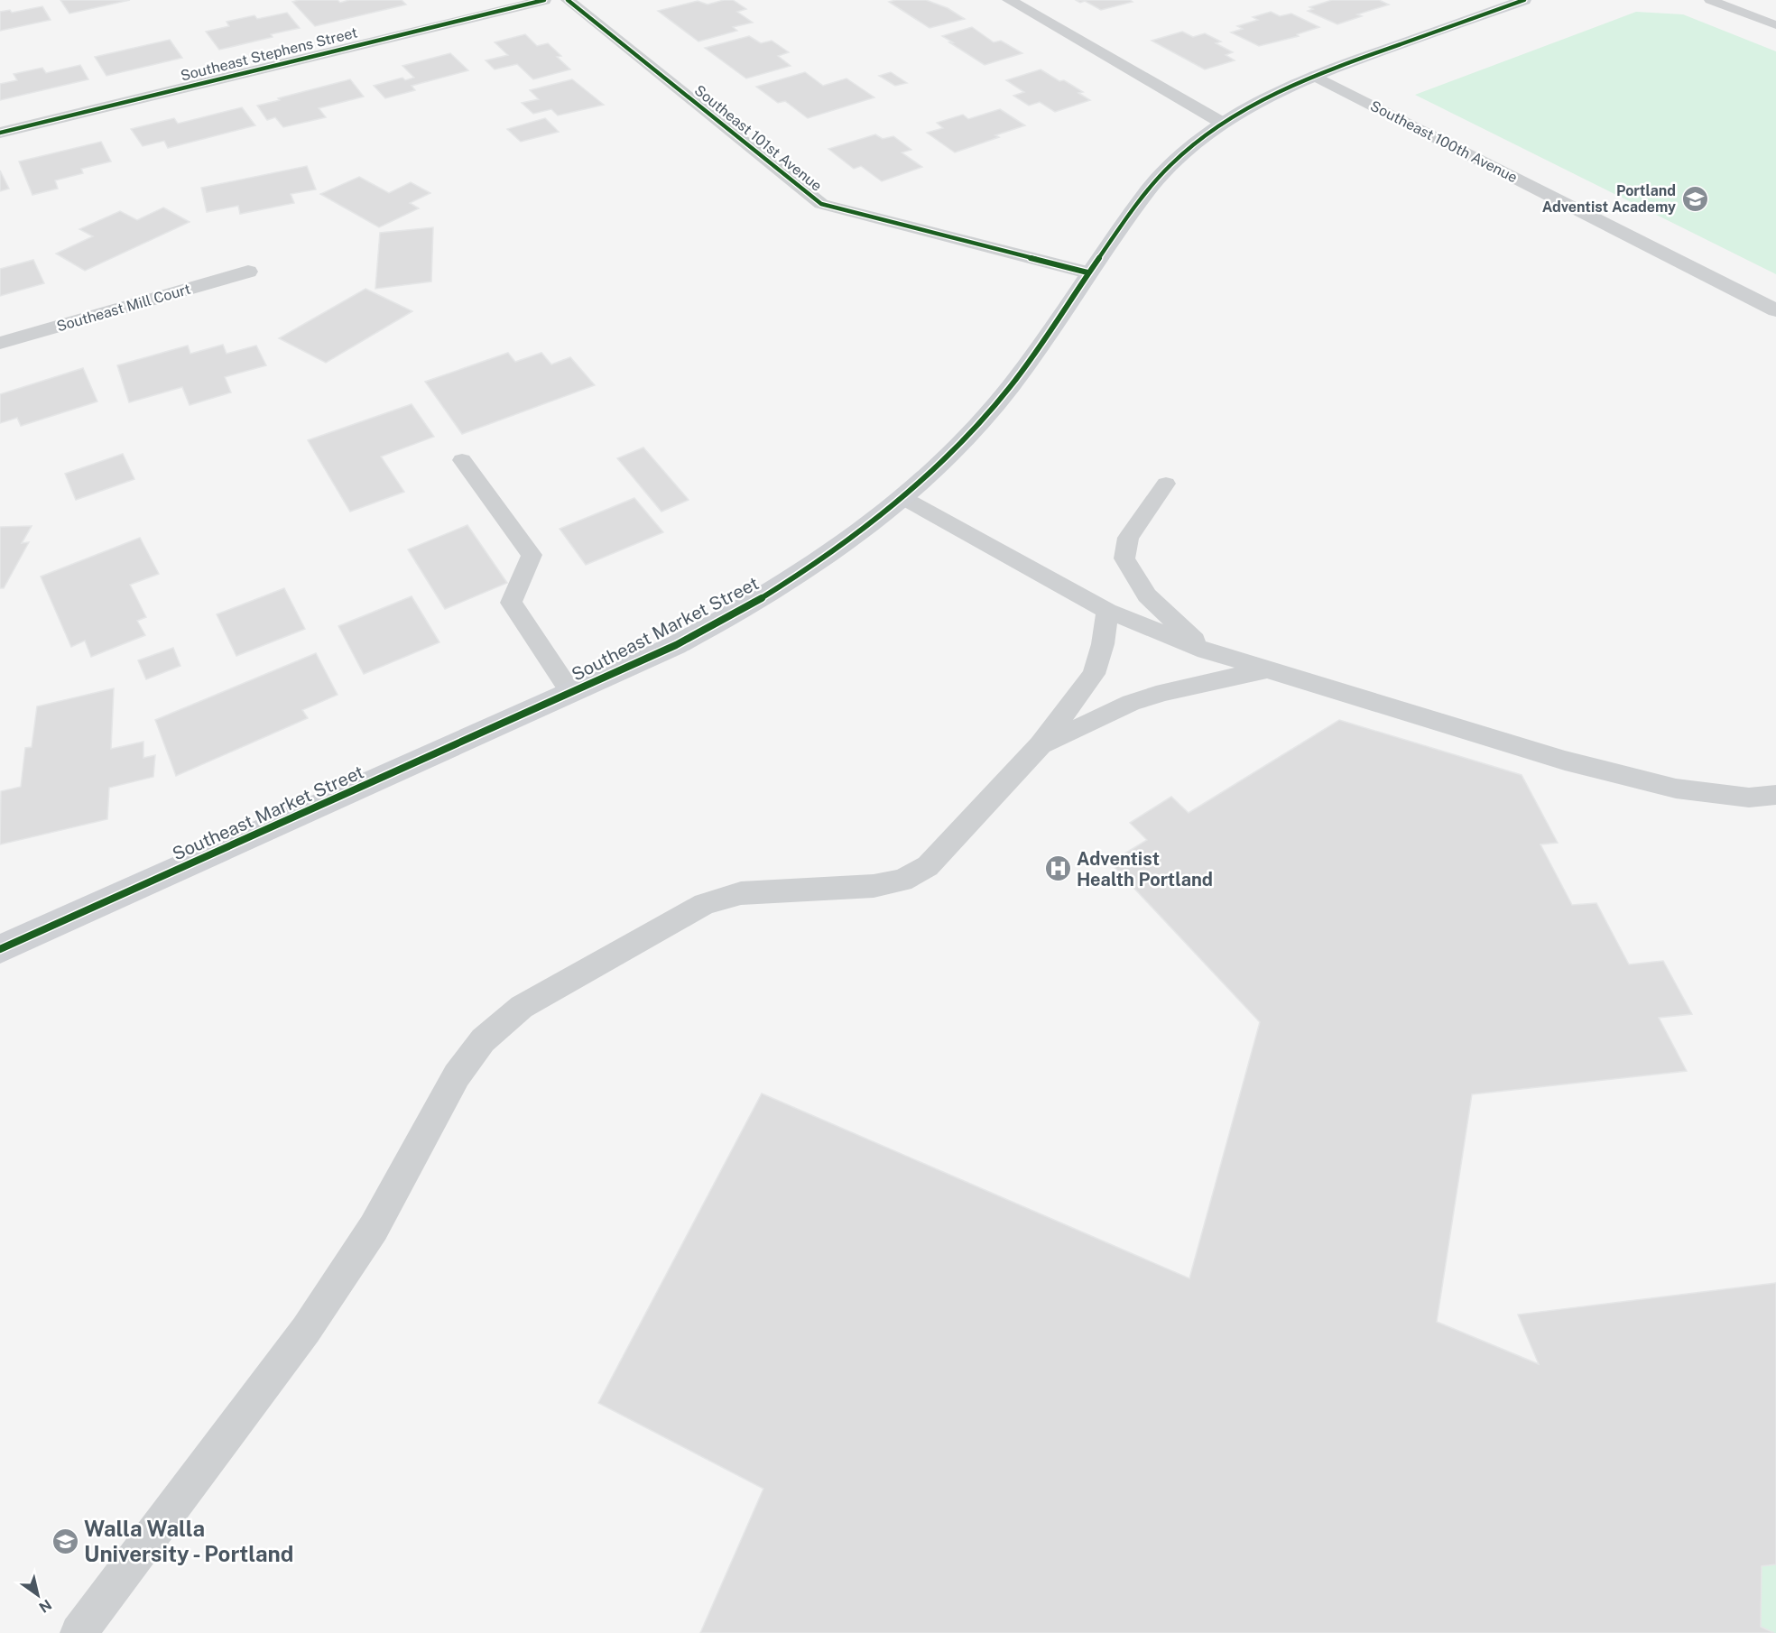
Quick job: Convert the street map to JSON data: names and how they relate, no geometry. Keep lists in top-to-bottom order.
{
  "streets": {
    "street": [
      "Southeast Stephens Street",
      "Southeast 101st Avenue",
      "Southeast 100th Avenue",
      "Southeast Mill Court",
      "Southeast Market Street"
    ]
  },
  "crossings": [
    ["Southeast 101st Avenue", "Southeast Market Street"],
    ["Southeast 100th Avenue", "Southeast Market Street"]
  ],
  "places": {
    "school or university": ["Portland Adventist Academy", "Walla Walla University - Portland"],
    "hospital": ["Adventist Health Portland"]
  },
  "north": "bottom right"
}
